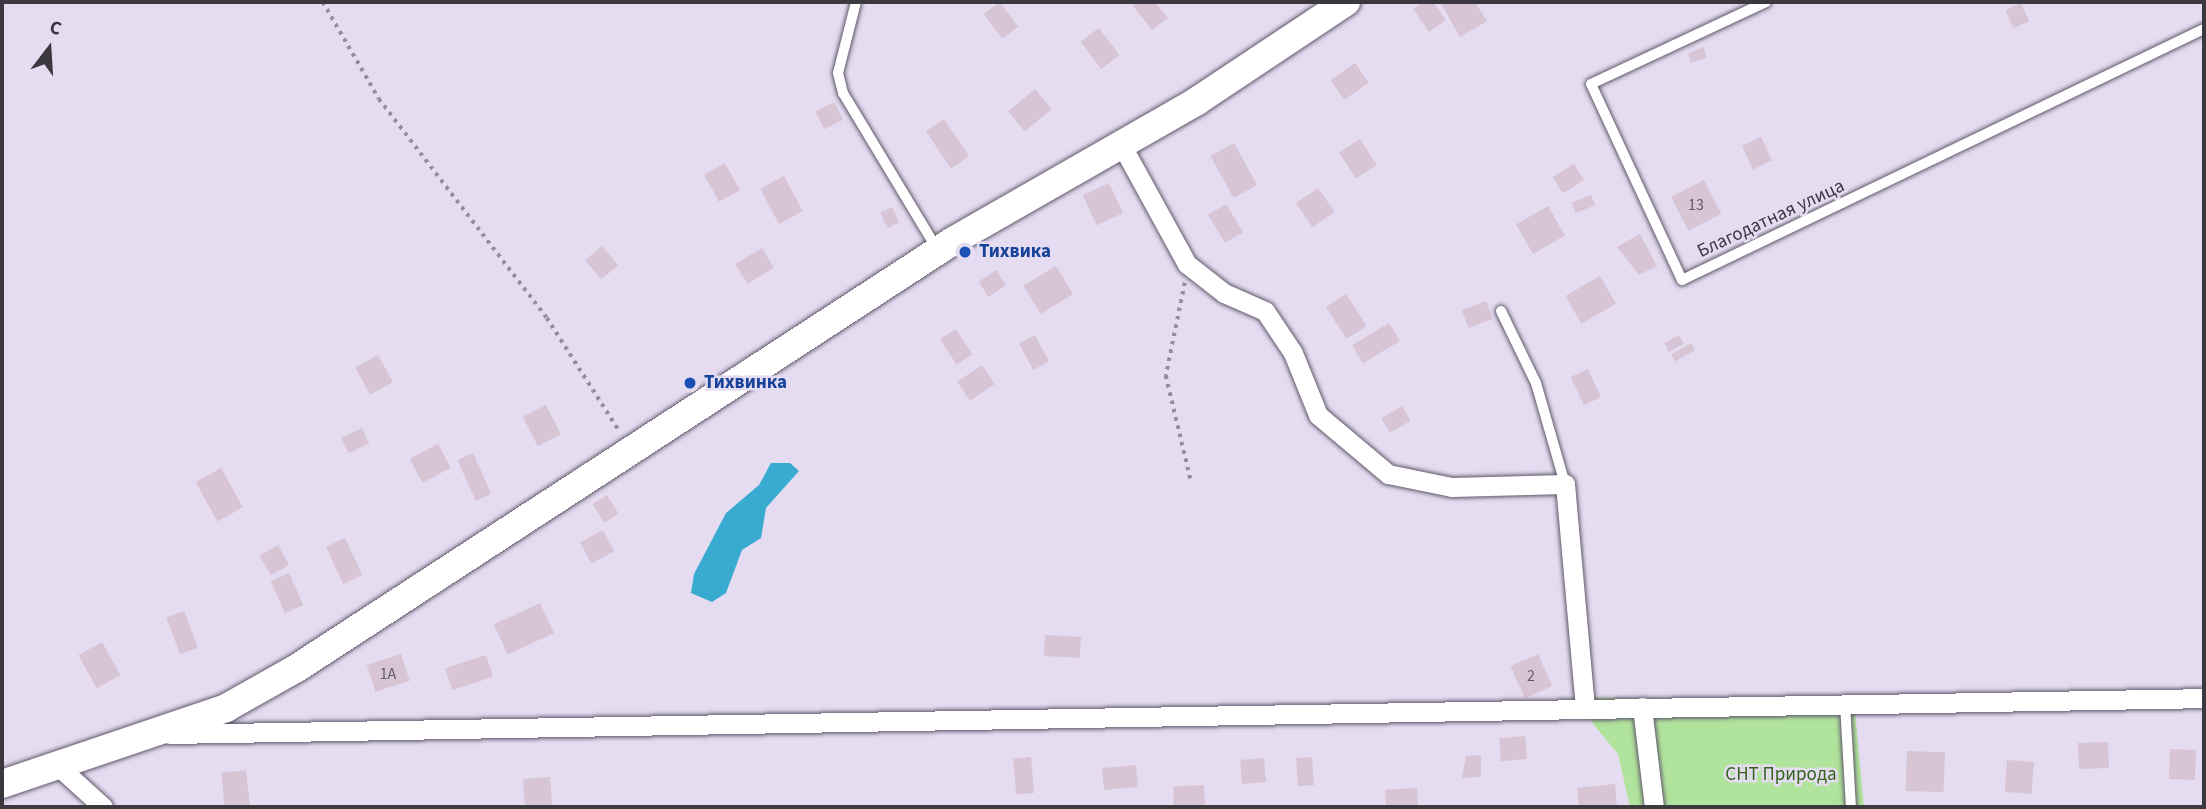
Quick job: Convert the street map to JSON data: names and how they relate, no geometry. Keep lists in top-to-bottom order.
{
  "streets": {
    "lane": ["Благодатная улица"]
  },
  "parks": ["СНТ Природа"],
  "places": ["Тихвика", "Тихвинка"],
  "house_numbers": ["13", "1А", "2"],
  "north": "top"
}
